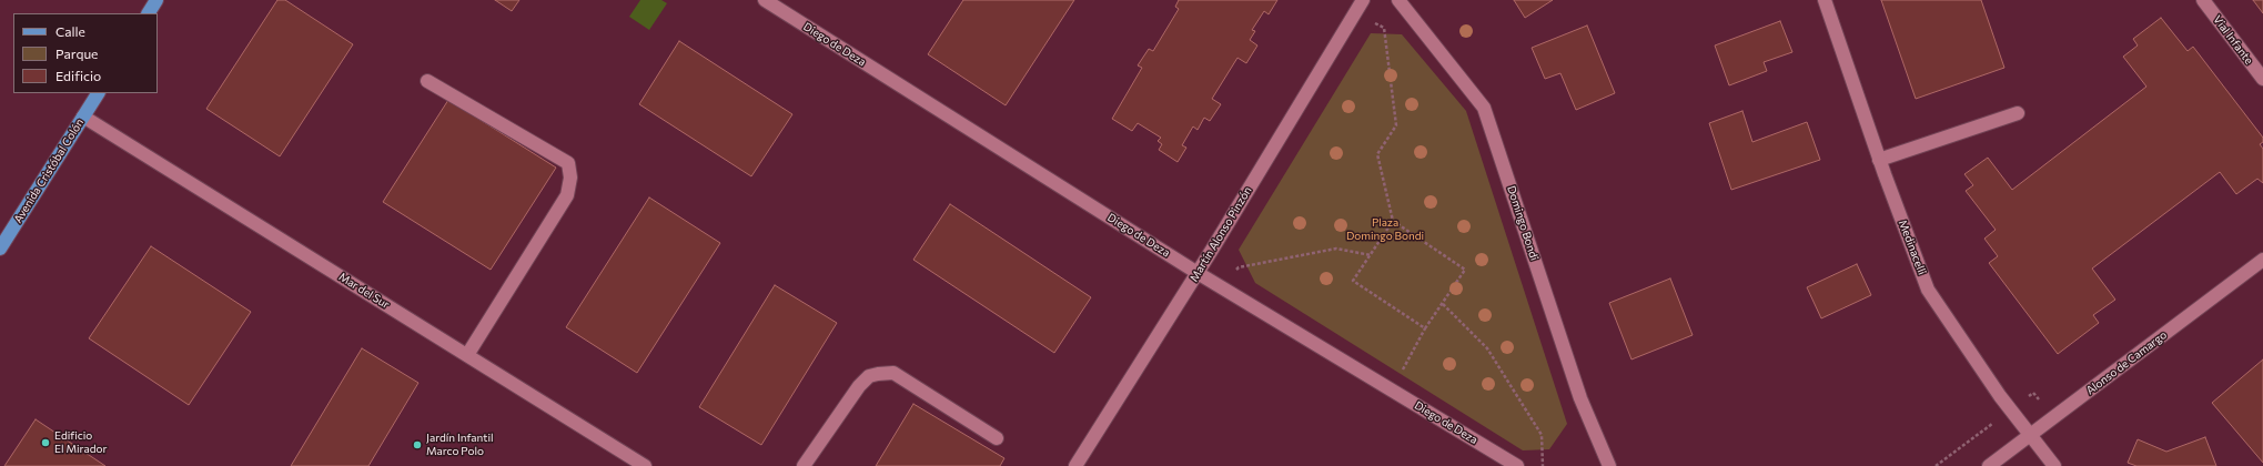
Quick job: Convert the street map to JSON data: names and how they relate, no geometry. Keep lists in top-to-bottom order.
{
  "streets": {
    "main road": ["Avenida Cristóbal Colón"],
    "street": [
      "Vial Infante",
      "Diego de Deza",
      "Domingo Bondi",
      "Martín Alonso Pinzón",
      "Medinacelli",
      "Mar del Sur",
      "Alonso de Camargo"
    ]
  },
  "crossings": [
    ["Diego de Deza", "Martín Alonso Pinzón"],
    ["Avenida Cristóbal Colón", "Mar del Sur"],
    ["Medinacelli", "Alonso de Camargo"]
  ],
  "parks": ["Plaza Domingo Bondi"],
  "places": ["Edificio El Mirador", "Jardín Infantil Marco Polo"],
  "legend": ["Calle", "Parque", "Edificio"]
}
